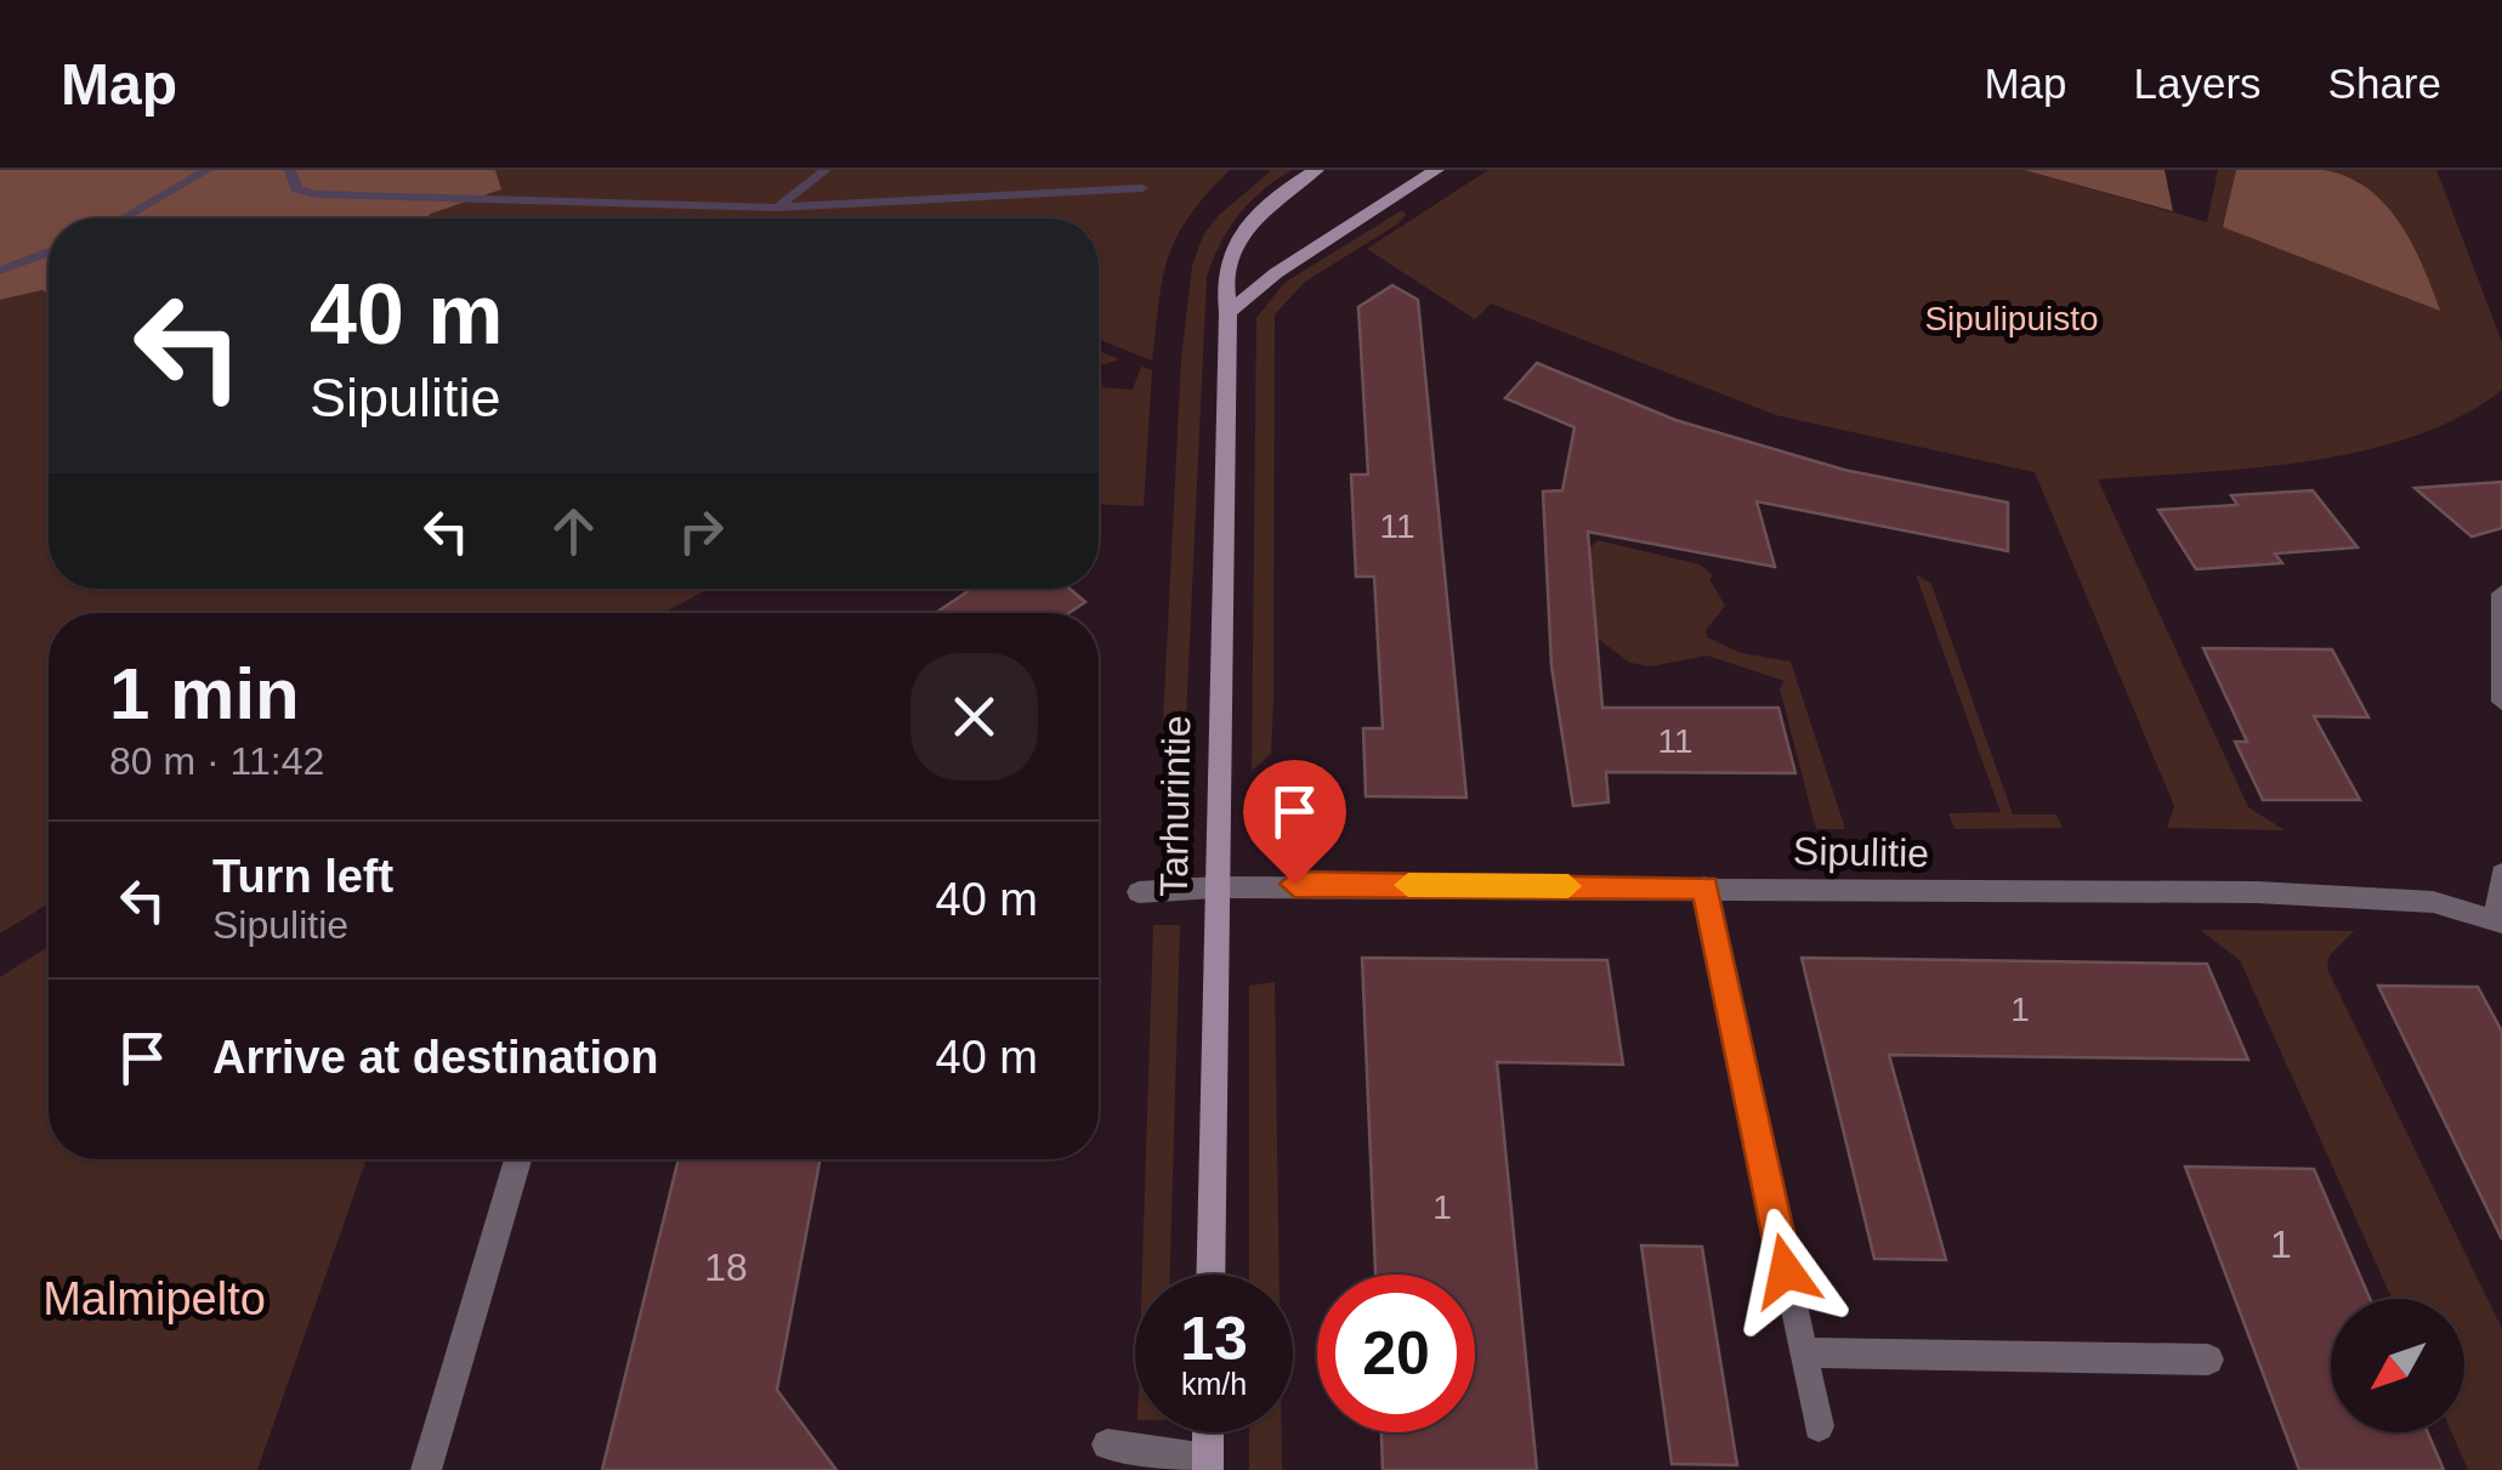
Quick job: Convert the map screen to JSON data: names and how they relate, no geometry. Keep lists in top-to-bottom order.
{
  "streets": {
    "street": ["Tarhurintie", "Sipulitie"]
  },
  "crossings": [
    ["Tarhurintie", "Sipulitie"]
  ],
  "parks": ["Sipulipuisto", "Malmipelto"],
  "house_numbers": [
    "11",
    "11",
    "1",
    "1",
    "1",
    "18"
  ],
  "north": "bottom left",
  "page": {
    "header": "Map",
    "nav": ["Map", "Layers", "Share"],
    "turn": ["40 m", "Sipulitie"],
    "heading": ["1 min", "80 m · 11:42"],
    "list": [
      {
        "name": "Turn left",
        "note": "Sipulitie",
        "value": "40 m"
      },
      {
        "name": "Arrive at destination",
        "value": "40 m"
      }
    ],
    "speed": "13 km/h",
    "limit": "20"
  }
}
